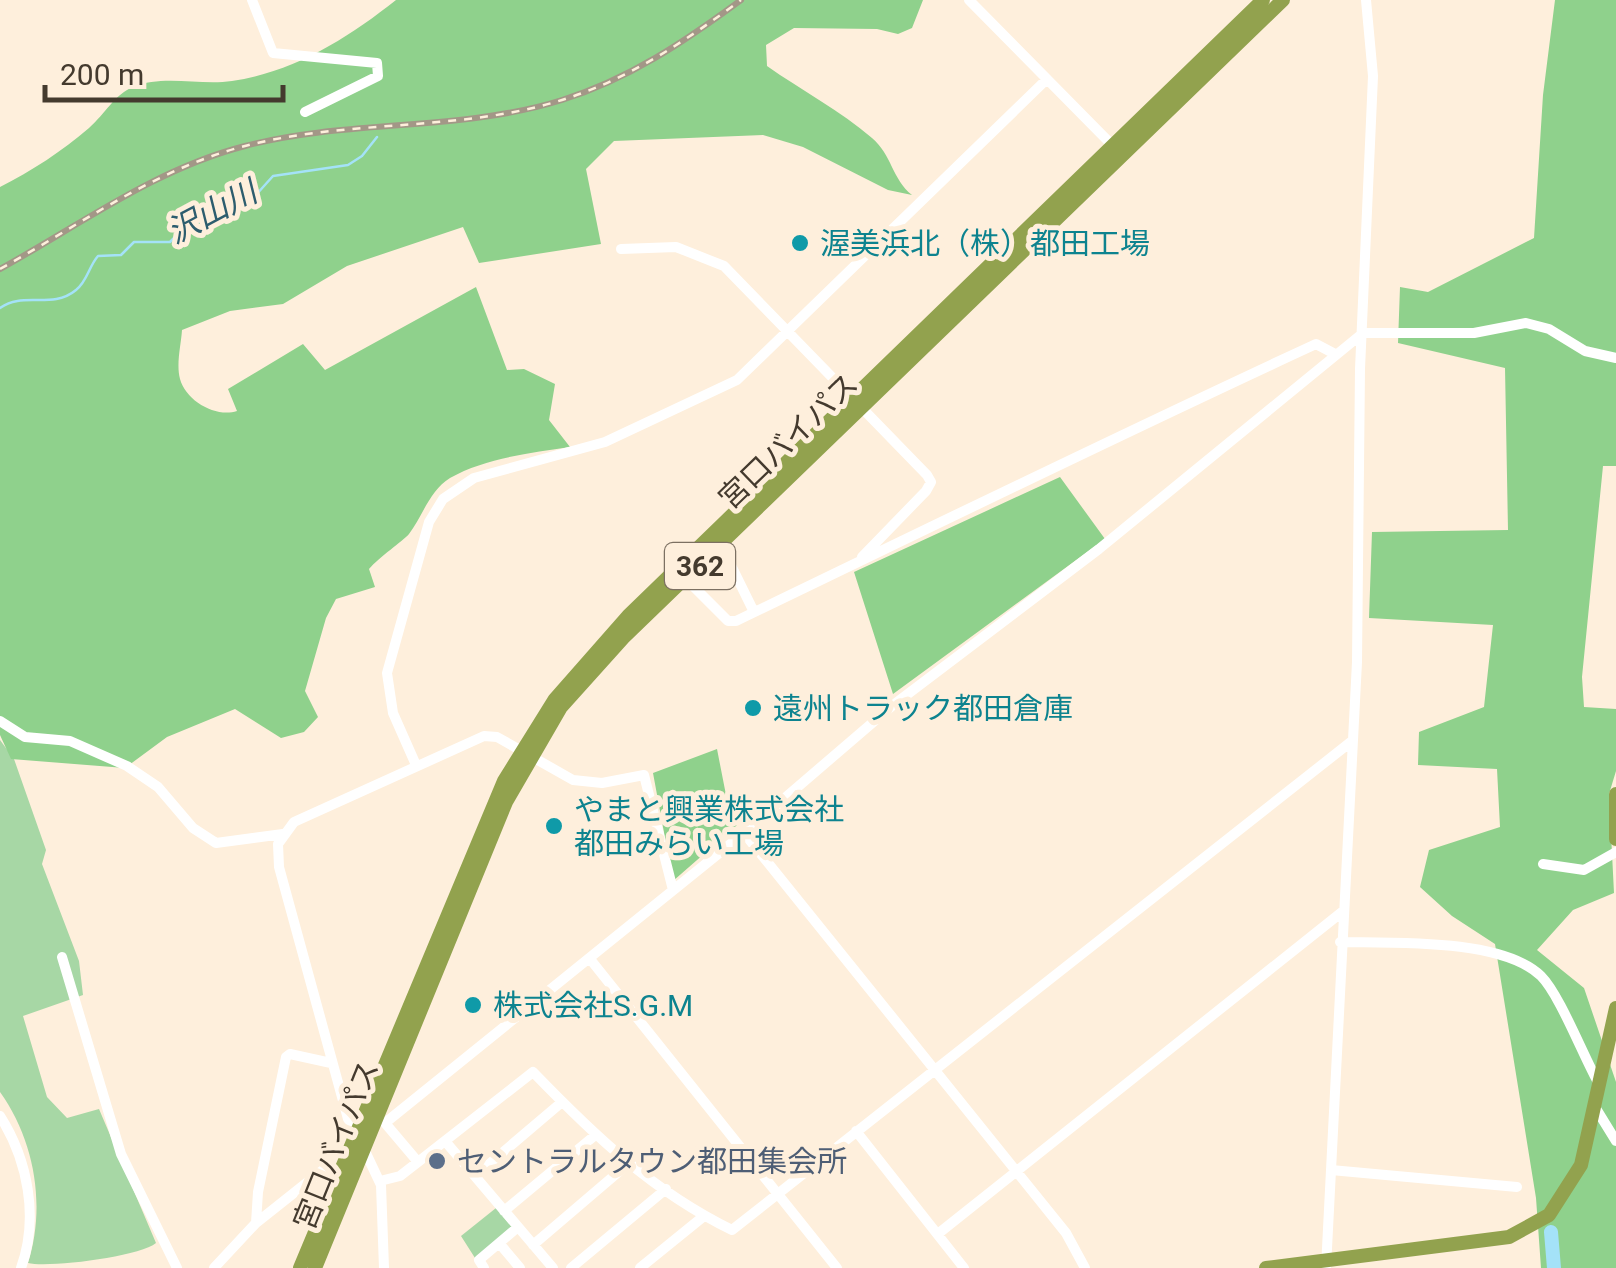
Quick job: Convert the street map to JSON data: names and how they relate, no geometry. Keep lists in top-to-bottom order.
{
  "streets": {
    "highway": ["宮口バイパス", "362"]
  },
  "water": ["沢山川"],
  "places": [
    "渥美浜北（株）都田工場",
    "遠州トラック都田倉庫",
    "やまと興業株式会社 都田みらい工場",
    "株式会社S.G.M",
    "セントラルタウン都田集会所"
  ],
  "scale_bar": "200 m"
}
